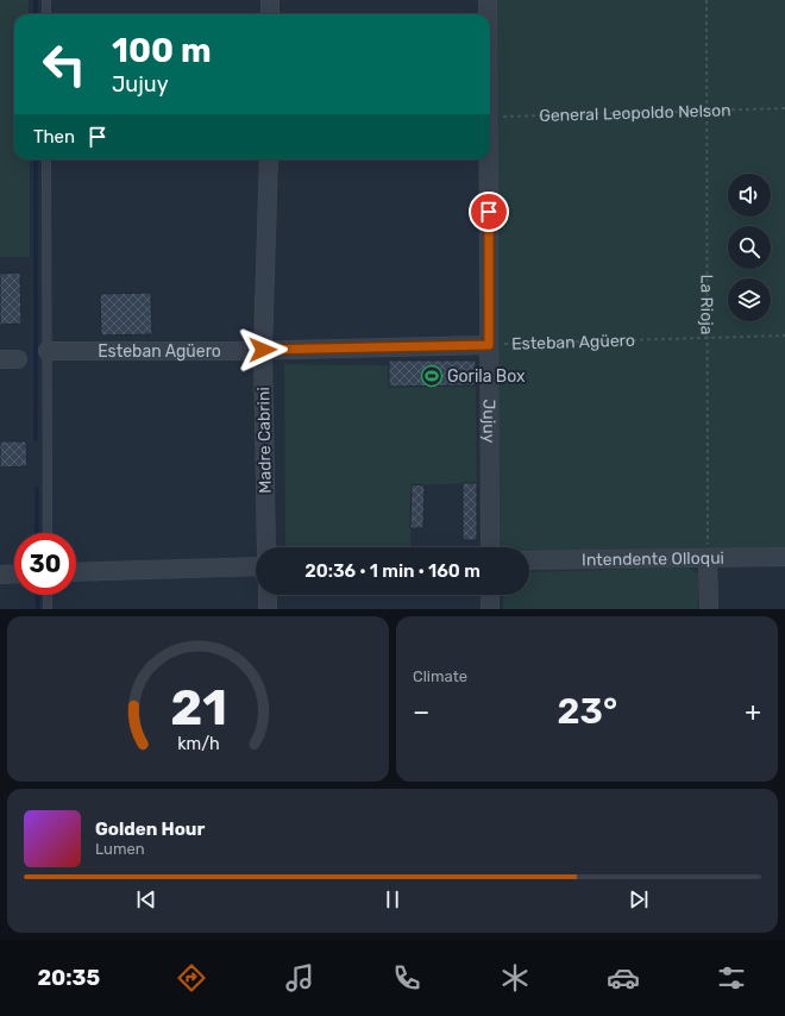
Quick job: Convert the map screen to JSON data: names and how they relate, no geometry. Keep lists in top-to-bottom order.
{
  "streets": {
    "street": [
      "Esteban Agüero",
      "Jujuy",
      "Madre Cabrini",
      "Intendente Olloqui"
    ],
    "path": ["General Leopoldo Nelson", "La Rioja"]
  },
  "crossings": [
    ["General Leopoldo Nelson", "La Rioja"],
    ["La Rioja", "Esteban Agüero"],
    ["La Rioja", "Intendente Olloqui"],
    ["Esteban Agüero", "Jujuy"],
    ["Esteban Agüero", "Madre Cabrini"]
  ],
  "places": {
    "sports": ["Gorila Box"]
  },
  "page": {
    "turn": ["100 m", "Jujuy"],
    "then": "Then",
    "limit": "30",
    "trip": "20:36 · 1 min · 160 m",
    "tile": "Climate",
    "heat": ["−", "23°", "+"],
    "song": ["Golden Hour", "Lumen"],
    "tabs": "20:35",
    "gauge": ["21", "km/h"]
  }
}
